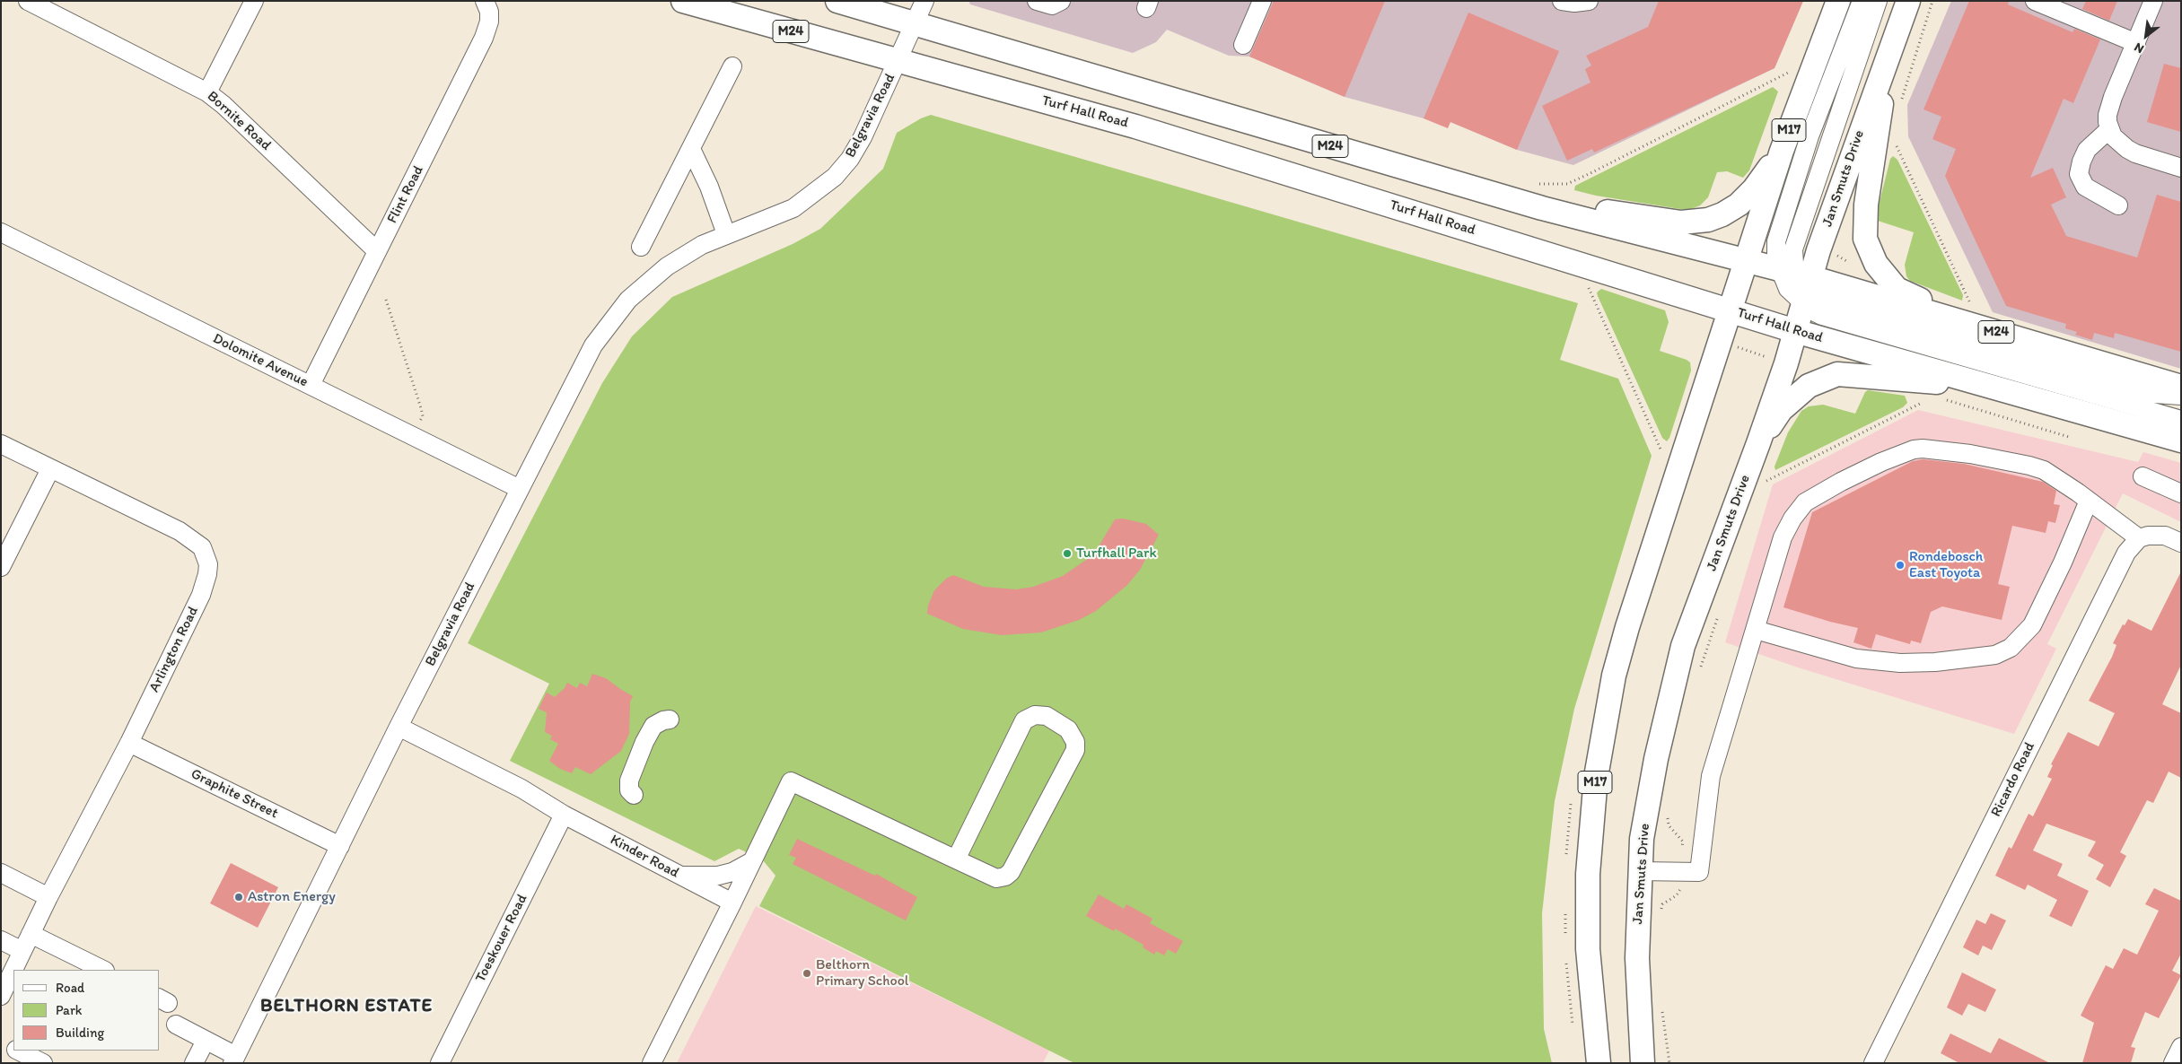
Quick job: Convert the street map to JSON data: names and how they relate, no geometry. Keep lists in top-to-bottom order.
{
  "streets": {
    "main road": [
      "M24",
      "Turf Hall Road",
      "M17",
      "Jan Smuts Drive"
    ],
    "street": [
      "Belgravia Road",
      "Bornite Road",
      "Flint Road",
      "Dolomite Avenue",
      "Arlington Road",
      "Ricardo Road",
      "Graphite Street",
      "Kinder Road",
      "Toeskouer Road"
    ]
  },
  "crossings": [
    ["M24", "Belgravia Road"],
    ["M24", "M17"],
    ["M24", "Jan Smuts Drive"],
    ["Turf Hall Road", "Belgravia Road"],
    ["Turf Hall Road", "M17"],
    ["Turf Hall Road", "Jan Smuts Drive"],
    ["Belgravia Road", "Dolomite Avenue"],
    ["Belgravia Road", "Graphite Street"],
    ["Belgravia Road", "Kinder Road"],
    ["Bornite Road", "Flint Road"],
    ["Flint Road", "Dolomite Avenue"],
    ["Arlington Road", "Graphite Street"],
    ["Kinder Road", "Toeskouer Road"]
  ],
  "districts": ["BELTHORN ESTATE"],
  "places": [
    "Turfhall Park",
    "Rondebosch East Toyota",
    "Astron Energy",
    "Belthorn Primary School"
  ],
  "legend": ["Road", "Park", "Building"],
  "north": "bottom left"
}
